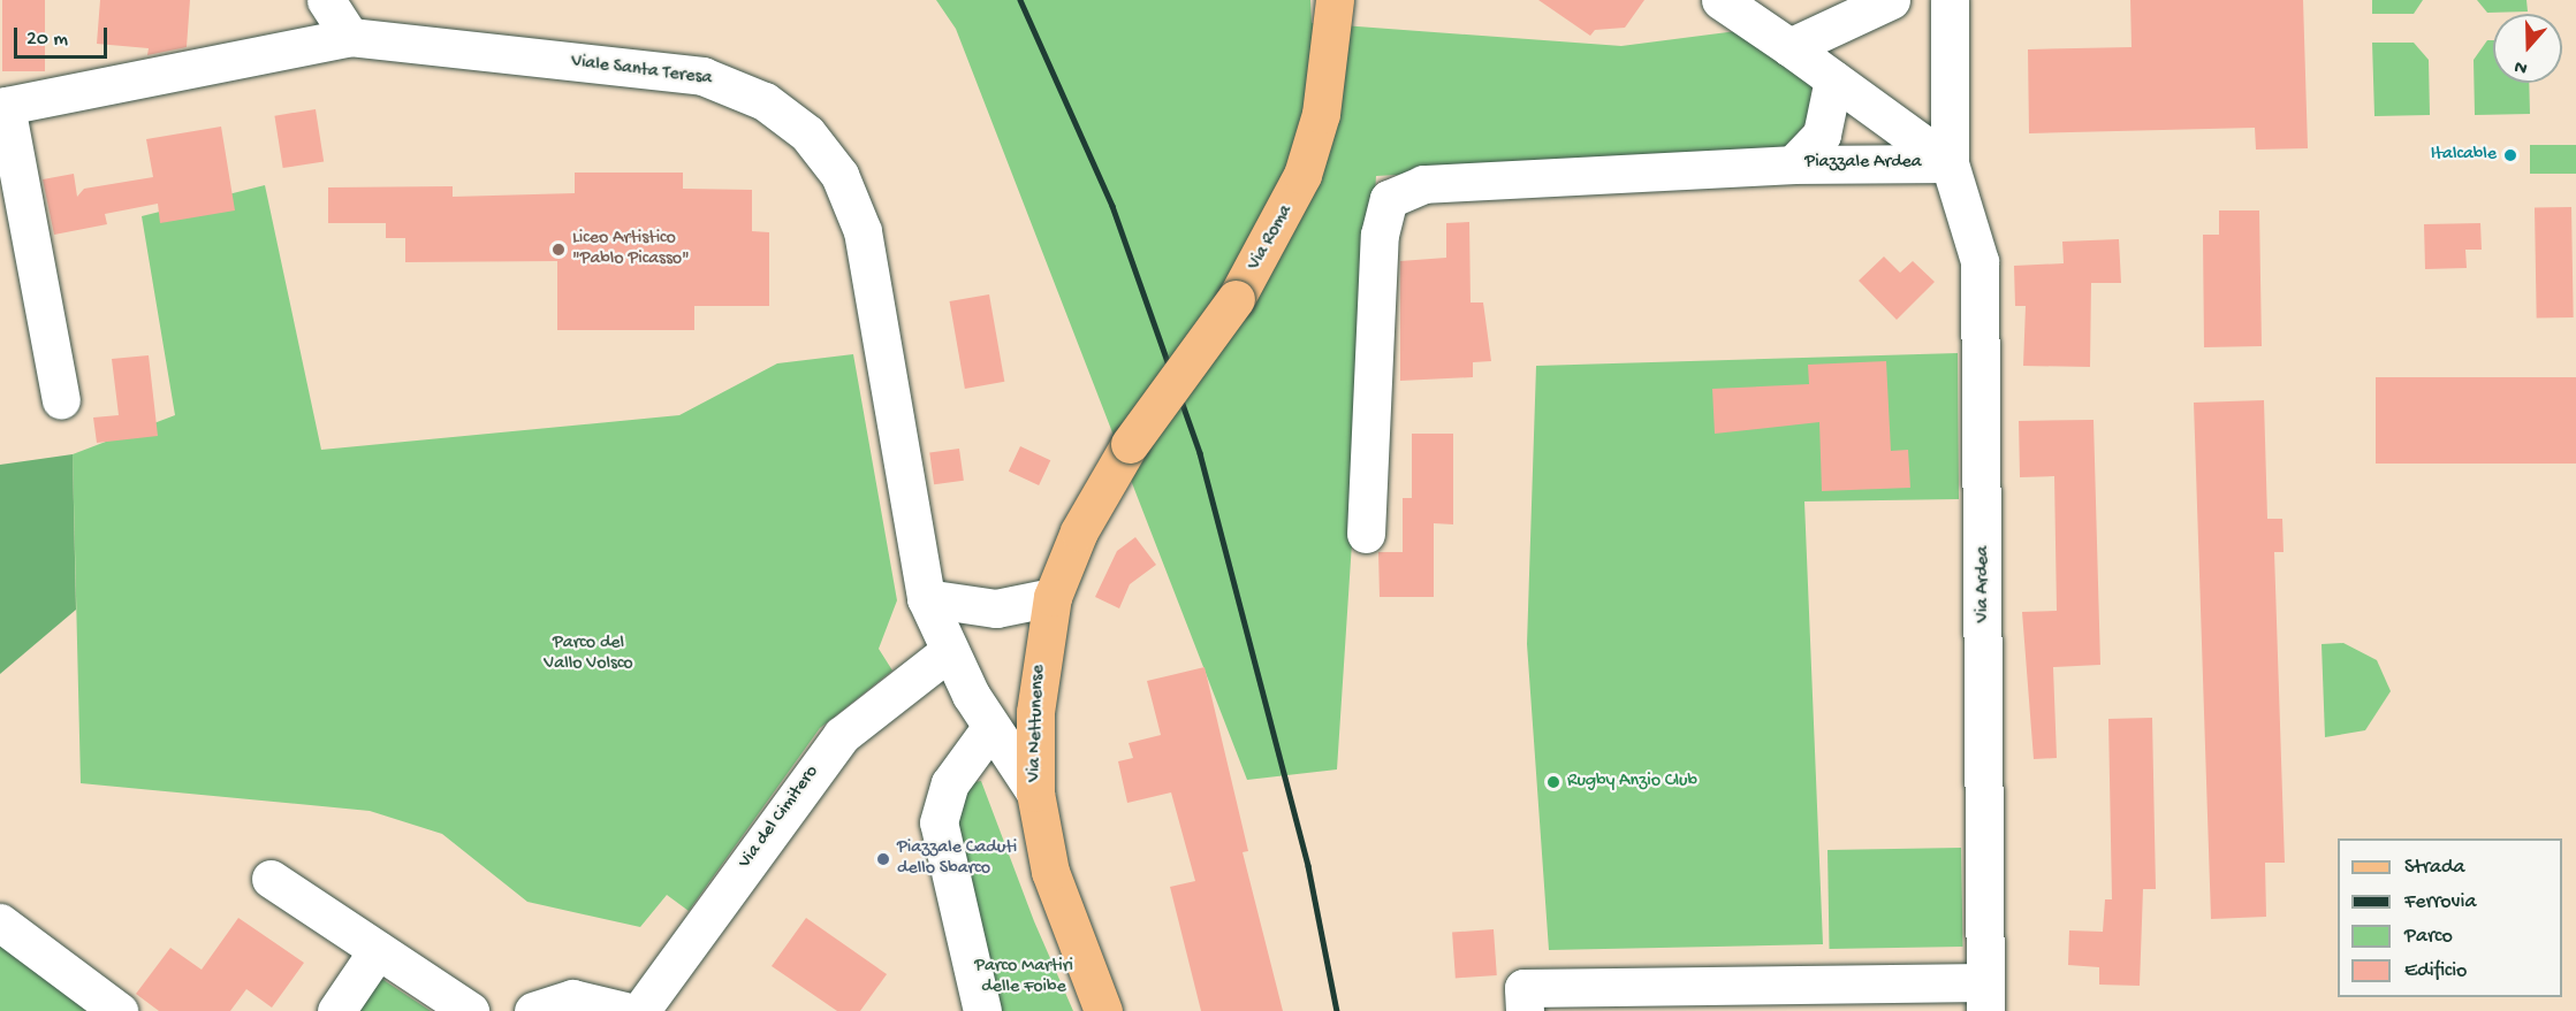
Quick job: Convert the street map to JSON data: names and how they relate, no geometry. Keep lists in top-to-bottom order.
{
  "streets": {
    "main road": ["Via Roma", "Via Nettunense"],
    "street": [
      "Viale Santa Teresa",
      "Piazzale Ardea",
      "Via Ardea",
      "Via del Cimitero"
    ]
  },
  "crossings": [
    ["Viale Santa Teresa", "Via Nettunense"],
    ["Viale Santa Teresa", "Via del Cimitero"],
    ["Piazzale Ardea", "Via Ardea"],
    ["Via Roma", "Via Nettunense"]
  ],
  "parks": ["Parco del Vallo Volsco", "Parco Martiri delle Foibe"],
  "places": [
    "Italcable",
    "Liceo Artistico \"Pablo Picasso\"",
    "Rugby Anzio Club",
    "Piazzale Caduti dello Sbarco"
  ],
  "legend": [
    "Strada",
    "Ferrovia",
    "Parco",
    "Edificio"
  ],
  "scale_bar": "20 m",
  "north": "bottom"
}
